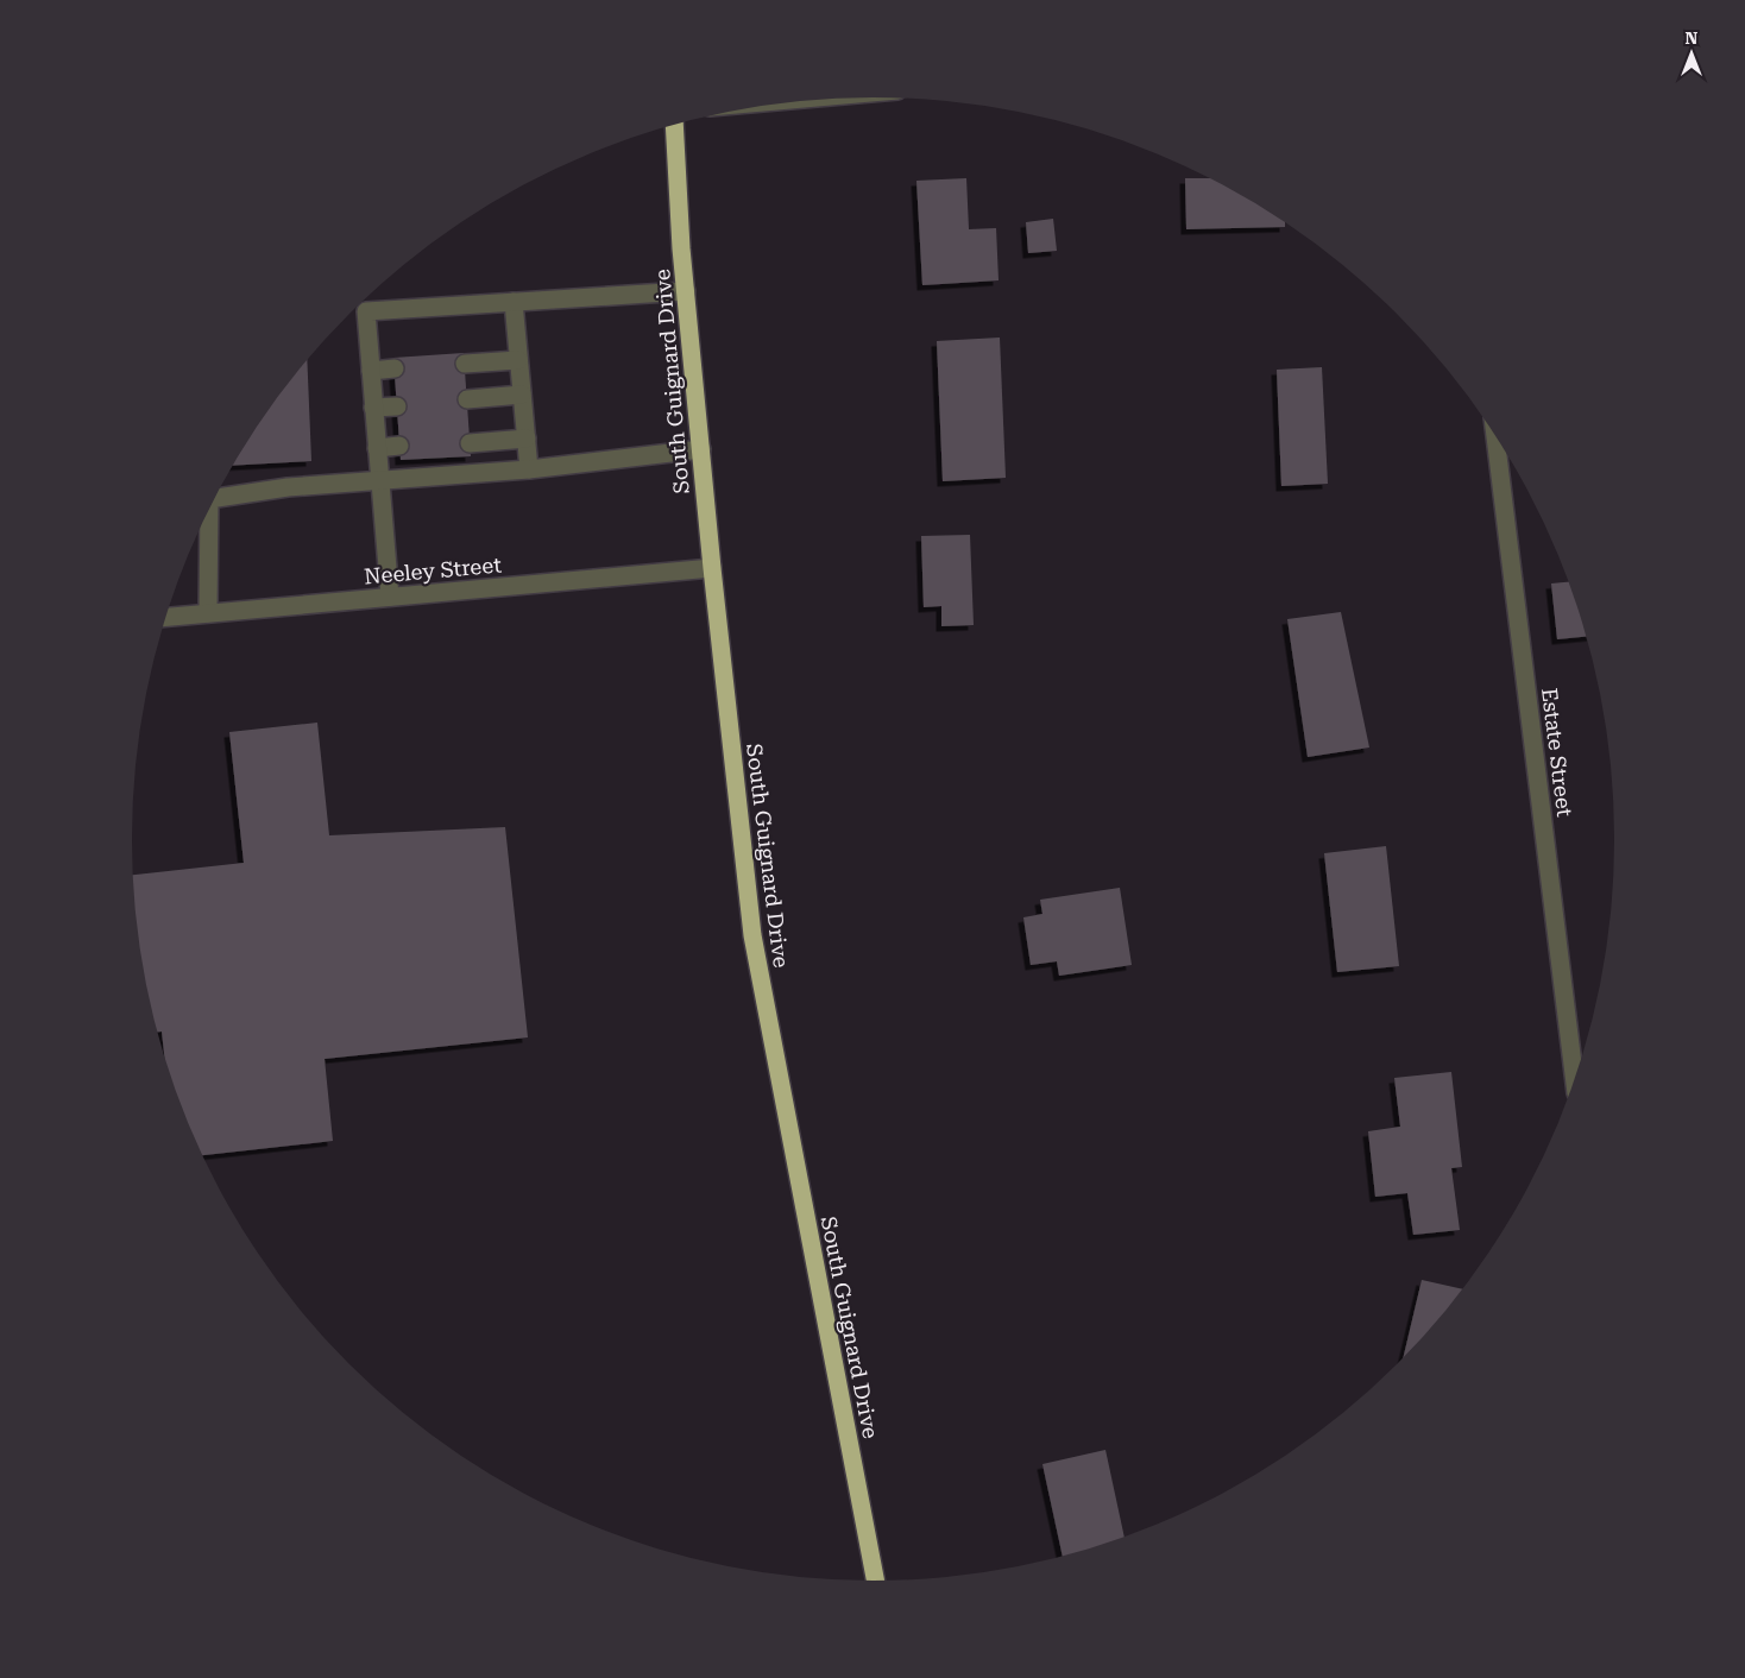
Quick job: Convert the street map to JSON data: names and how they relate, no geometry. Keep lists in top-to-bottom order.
{
  "streets": {
    "highway": ["South Guignard Drive"],
    "street": ["Neeley Street", "Estate Street"]
  },
  "crossings": [
    ["South Guignard Drive", "Neeley Street"]
  ],
  "north": "top"
}
